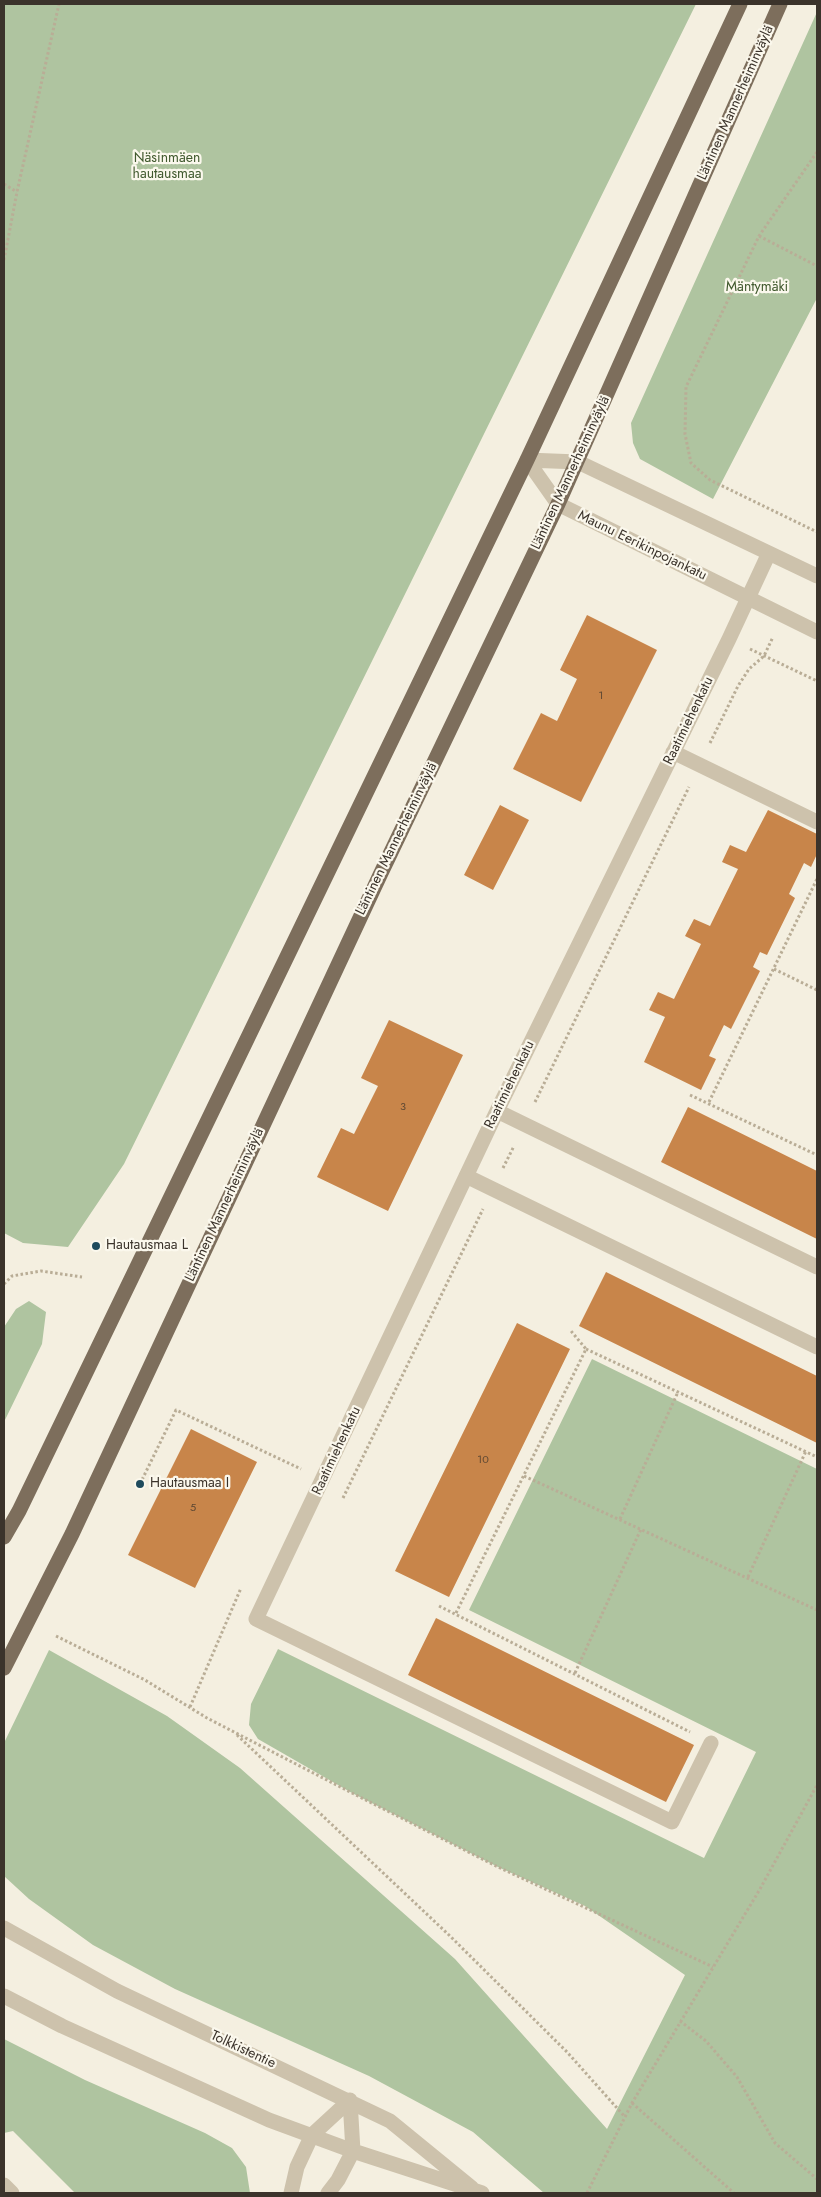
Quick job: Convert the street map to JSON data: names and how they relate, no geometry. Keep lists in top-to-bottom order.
{
  "streets": {
    "main road": ["Läntinen Mannerheiminväylä"],
    "street": ["Maunu Eerikinpojankatu", "Raatimiehenkatu", "Tolkkistentie"]
  },
  "crossings": [
    ["Läntinen Mannerheiminväylä", "Maunu Eerikinpojankatu"],
    ["Maunu Eerikinpojankatu", "Raatimiehenkatu"]
  ],
  "parks": ["Näsinmäen hautausmaa", "Mäntymäki"],
  "places": ["Hautausmaa L", "Hautausmaa I"],
  "house_numbers": [
    "1",
    "3",
    "10",
    "5"
  ]
}
